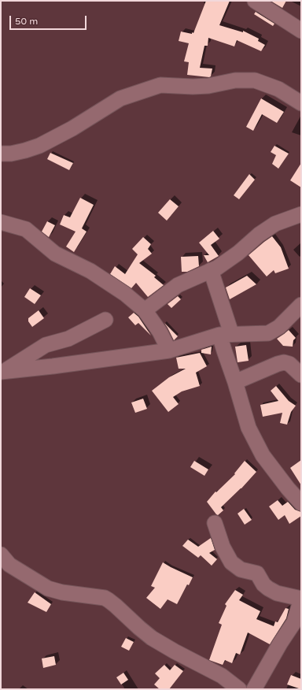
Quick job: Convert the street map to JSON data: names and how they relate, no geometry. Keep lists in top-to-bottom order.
{
  "scale_bar": "50 m"
}
